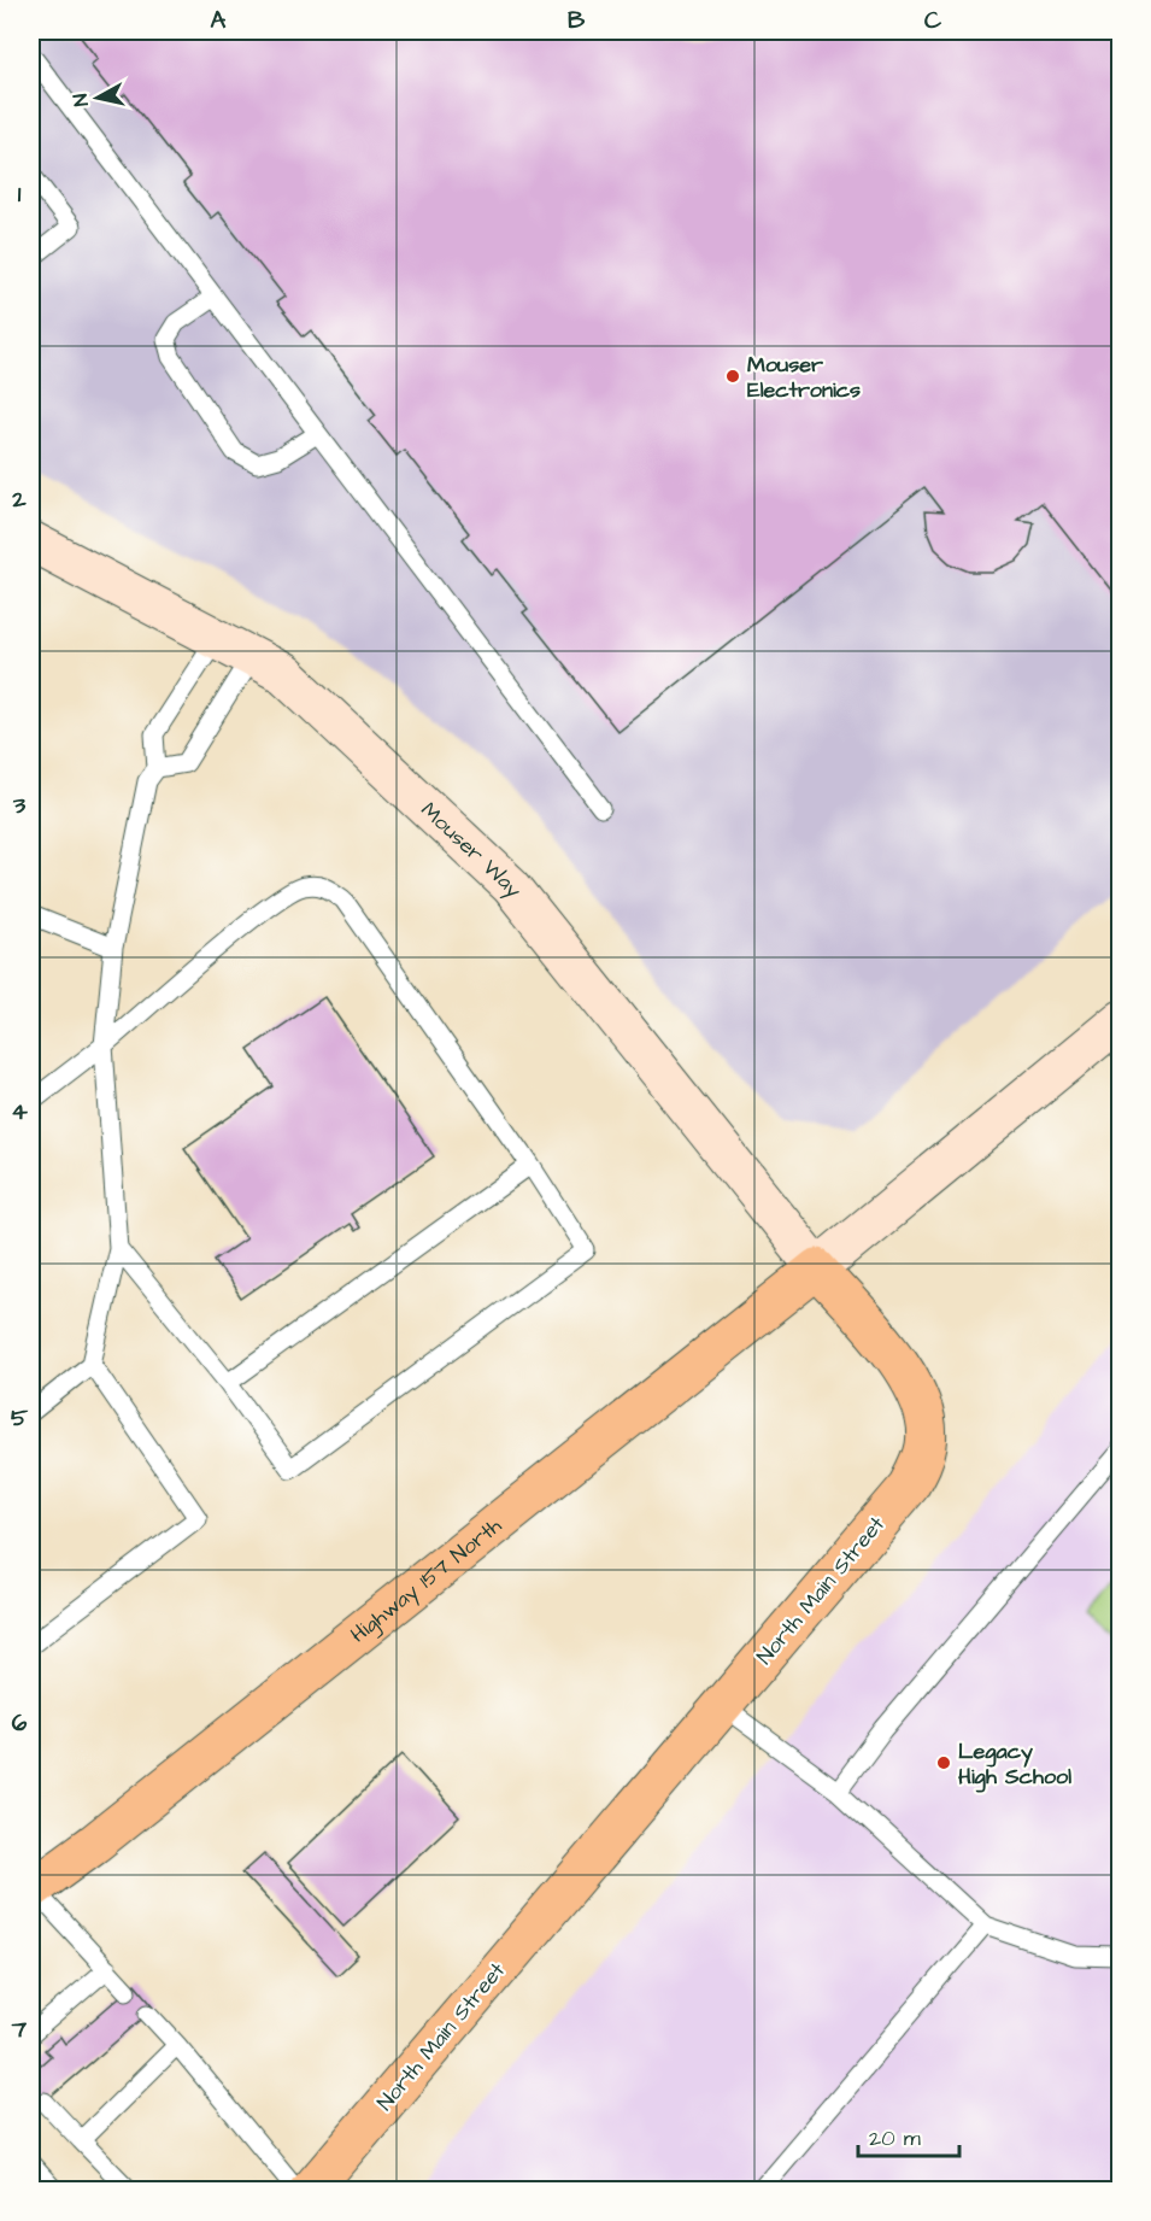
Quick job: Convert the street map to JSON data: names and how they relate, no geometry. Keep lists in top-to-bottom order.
{
  "streets": {
    "main road": ["Highway 157 North", "North Main Street"],
    "street": ["Mouser Way"]
  },
  "crossings": [
    ["Mouser Way", "Highway 157 North"],
    ["Mouser Way", "North Main Street"],
    ["Highway 157 North", "North Main Street"]
  ],
  "places": ["Mouser Electronics", "Legacy High School"],
  "scale_bar": "20 m",
  "north": "left",
  "grid": {
    "columns": ["A", "B", "C"],
    "rows": [
      "1",
      "2",
      "3",
      "4",
      "5",
      "6",
      "7"
    ]
  }
}
